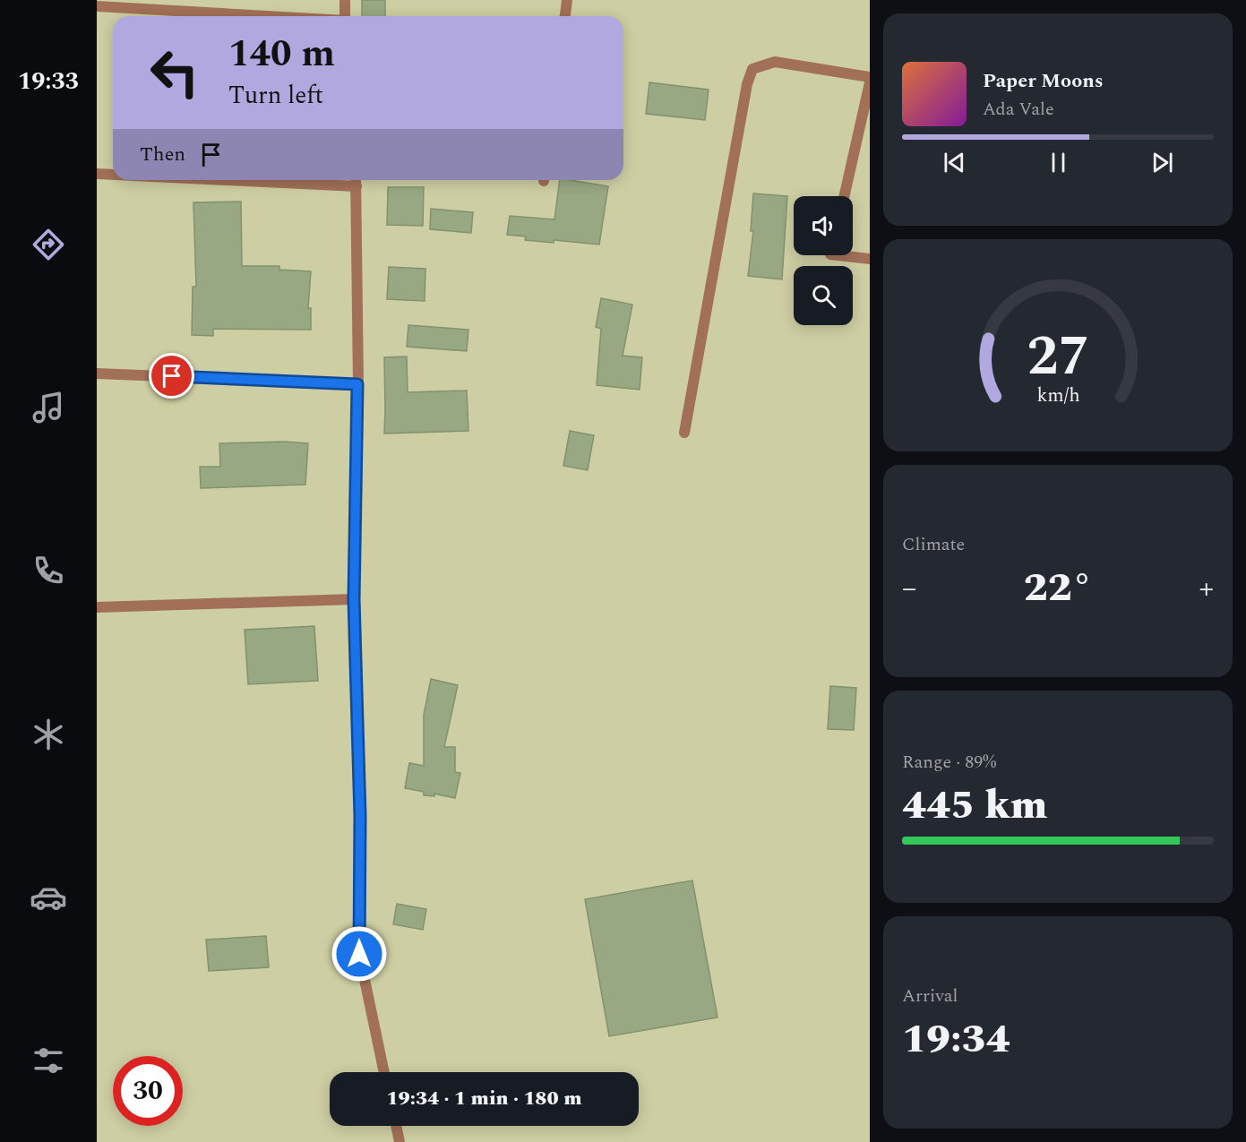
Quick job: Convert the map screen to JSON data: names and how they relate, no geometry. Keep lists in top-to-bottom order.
{
  "page": {
    "tabs": "19:33",
    "turn": ["140 m", "Turn left"],
    "song": ["Paper Moons", "Ada Vale"],
    "then": "Then",
    "tile": [
      "Climate",
      ["Range · 89%", "445 km"],
      ["Arrival", "19:34"]
    ],
    "heat": ["−", "22°", "+"],
    "limit": "30",
    "trip": "19:34 · 1 min · 180 m",
    "gauge": ["27", "km/h"]
  }
}
